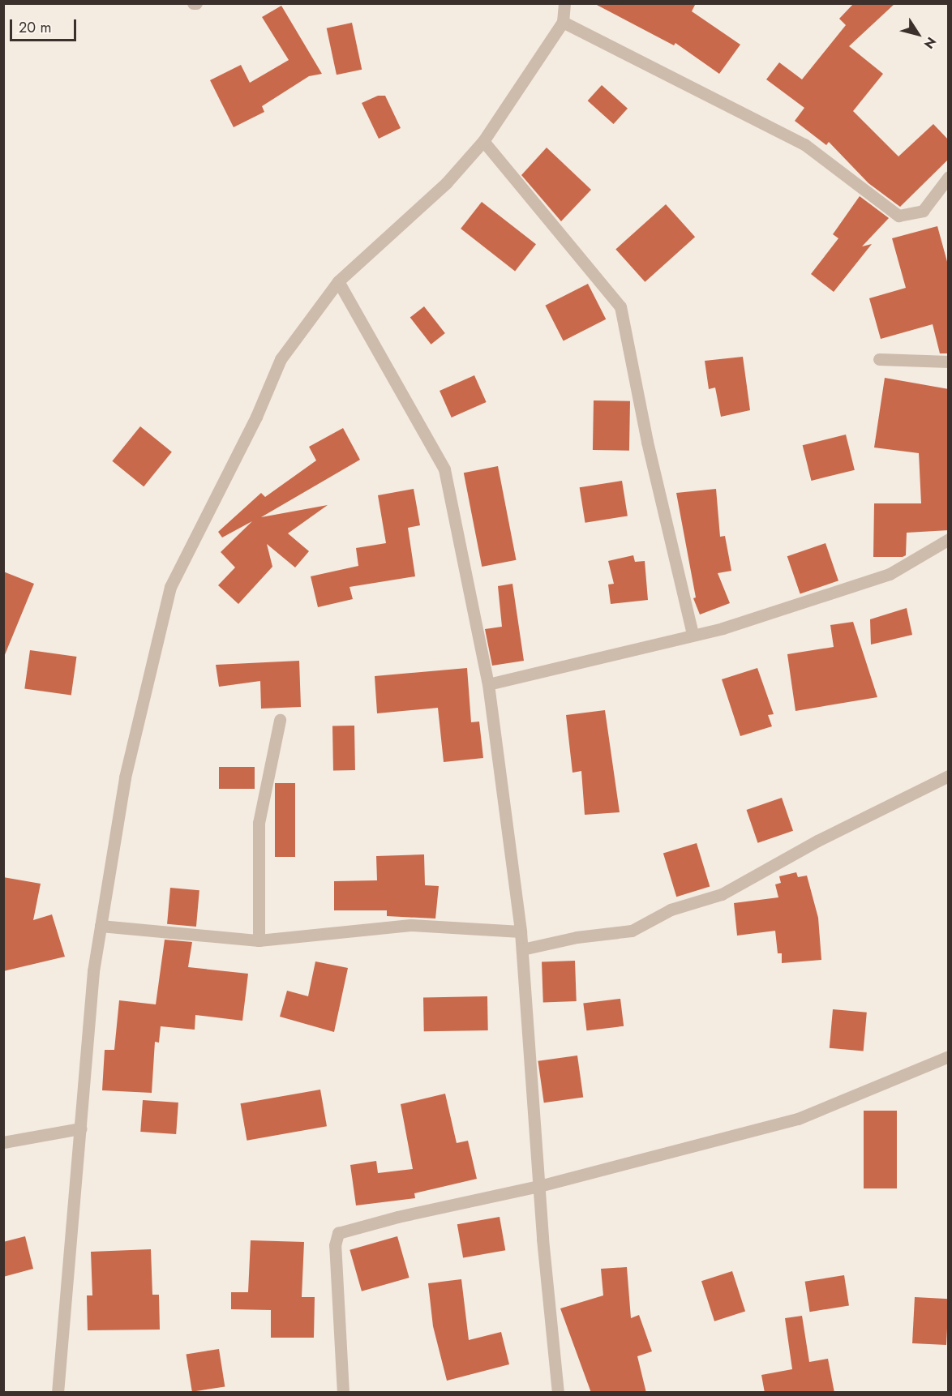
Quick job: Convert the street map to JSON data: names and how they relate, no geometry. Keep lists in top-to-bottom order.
{
  "scale_bar": "20 m",
  "north": "bottom right"
}
